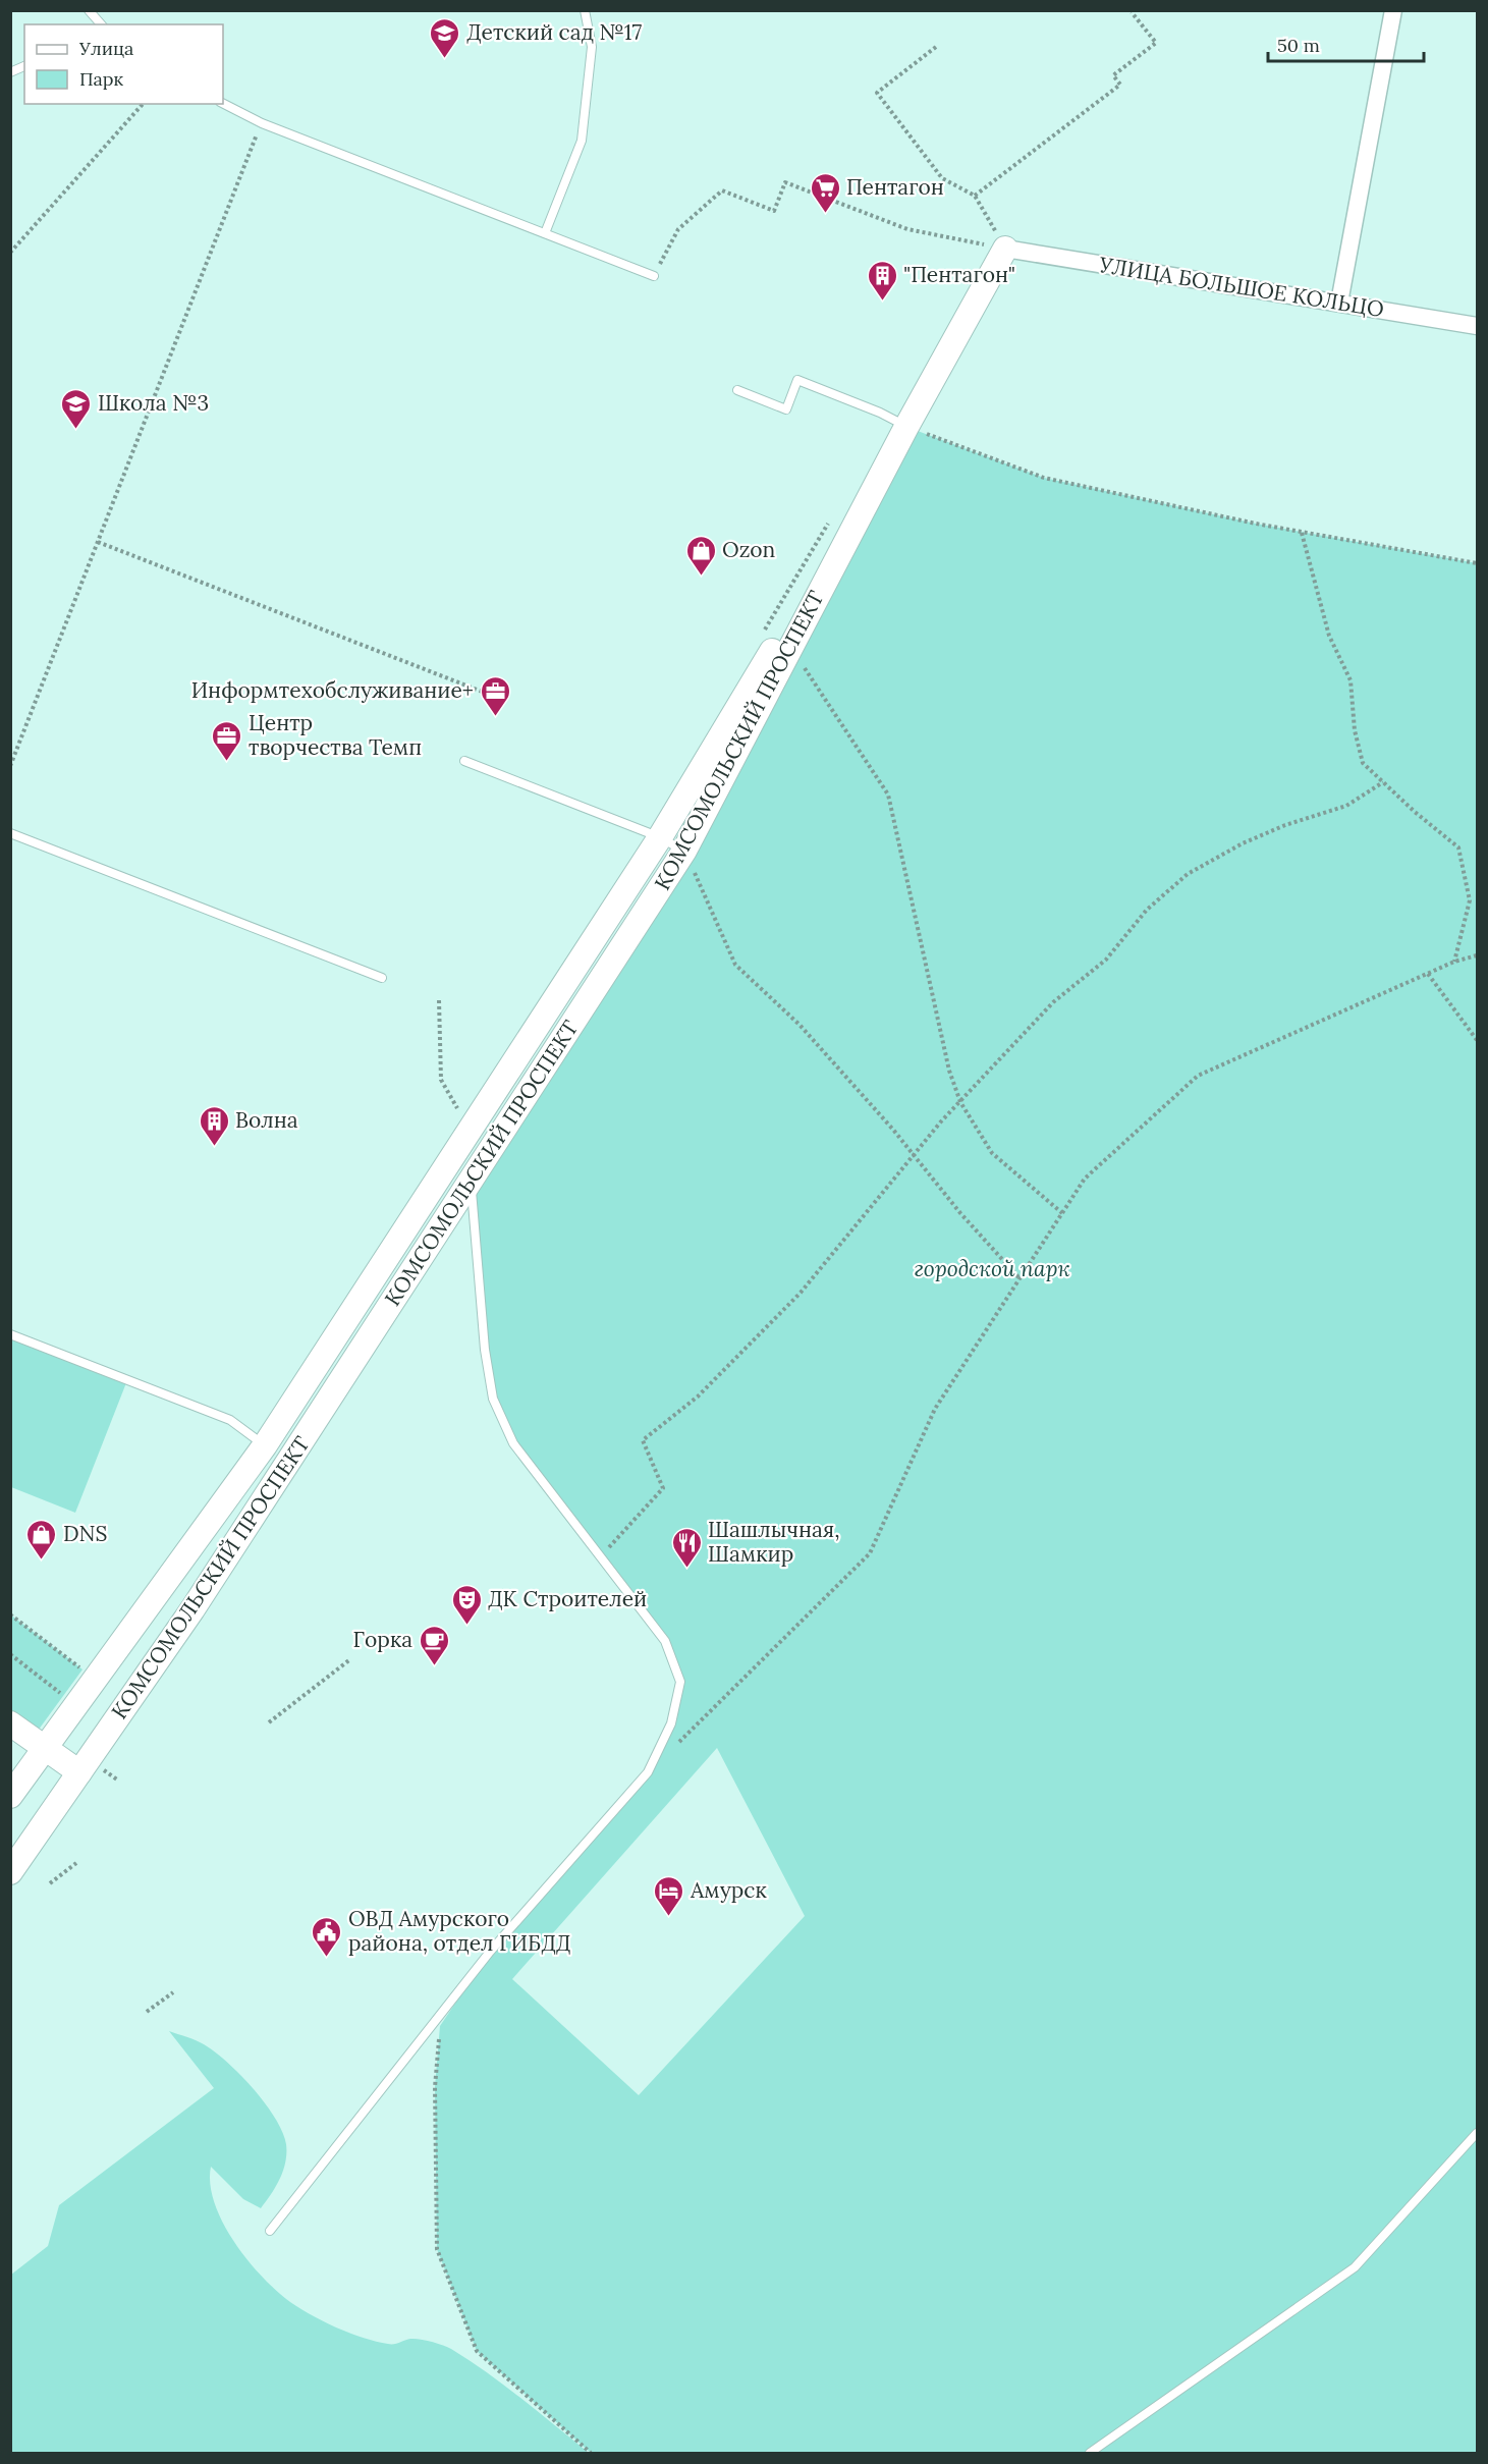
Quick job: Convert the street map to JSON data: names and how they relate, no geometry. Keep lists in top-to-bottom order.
{
  "streets": {
    "street": ["УЛИЦА БОЛЬШОЕ КОЛЬЦО", "КОМСОМОЛЬСКИЙ ПРОСПЕКТ"]
  },
  "crossings": [
    ["УЛИЦА БОЛЬШОЕ КОЛЬЦО", "КОМСОМОЛЬСКИЙ ПРОСПЕКТ"]
  ],
  "parks": ["городской парк"],
  "places": {
    "school or university": ["Детский сад №17", "Школа №3"],
    "supermarket": ["Пентагон"],
    "building": ["\"Пентагон\"", "Волна"],
    "shop": ["Ozon", "DNS"],
    "office": ["Информтехобслуживание+", "Центр творчества Темп"],
    "restaurant": ["Шашлычная, Шамкир"],
    "theatre": ["ДК Строителей"],
    "cafe": ["Горка"],
    "hotel": ["Амурск"],
    "public building": ["ОВД Амурского района, отдел ГИБДД"]
  },
  "legend": ["Улица", "Парк"],
  "scale_bar": "50 m"
}
